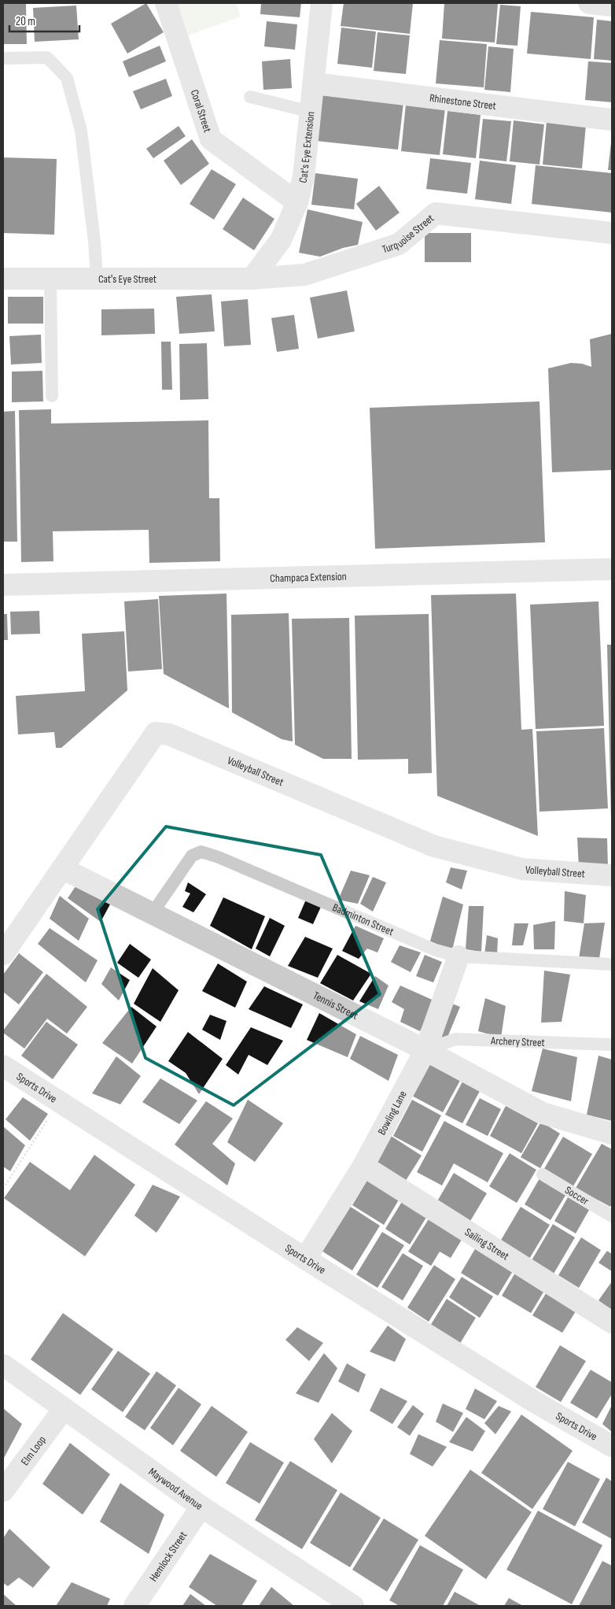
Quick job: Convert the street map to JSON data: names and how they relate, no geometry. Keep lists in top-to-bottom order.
{
  "streets": {
    "street": [
      "Rhinestone Street",
      "Coral Street",
      "Cat's Eye Extension",
      "Turquoise Street",
      "Cat's Eye Street",
      "Champaca Extension",
      "Volleyball Street",
      "Tennis Street",
      "Sports Drive",
      "Bowling Lane",
      "Sailing Street",
      "Elm Loop",
      "Maywood Avenue",
      "Hemlock Street"
    ],
    "lane": ["Badminton Street", "Archery Street", "Soccer"]
  },
  "crossings": [
    ["Rhinestone Street", "Cat's Eye Extension"],
    ["Coral Street", "Cat's Eye Extension"],
    ["Cat's Eye Extension", "Turquoise Street"],
    ["Cat's Eye Extension", "Cat's Eye Street"],
    ["Turquoise Street", "Cat's Eye Street"],
    ["Volleyball Street", "Tennis Street"],
    ["Badminton Street", "Tennis Street"],
    ["Badminton Street", "Bowling Lane"],
    ["Tennis Street", "Archery Street"],
    ["Tennis Street", "Bowling Lane"],
    ["Archery Street", "Bowling Lane"],
    ["Sports Drive", "Bowling Lane"],
    ["Bowling Lane", "Sailing Street"],
    ["Elm Loop", "Maywood Avenue"],
    ["Maywood Avenue", "Hemlock Street"]
  ],
  "scale_bar": "20 m"
}
